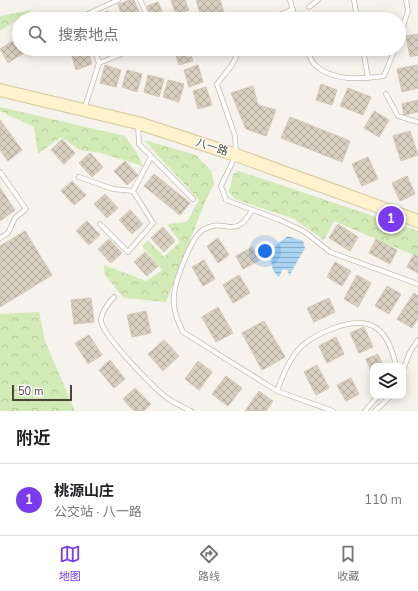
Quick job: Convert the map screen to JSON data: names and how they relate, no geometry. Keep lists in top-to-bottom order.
{
  "streets": {
    "main road": ["八一路"]
  },
  "scale_bar": "50 m",
  "page": {
    "search": "搜索地点",
    "pins": "1",
    "scale": "50 m",
    "heading": "附近",
    "list": [
      {
        "mark": "1",
        "name": "桃源山庄",
        "note": "公交站 · 八一路",
        "value": "110 m"
      }
    ],
    "nav": ["地图", "路线", "收藏"]
  }
}
